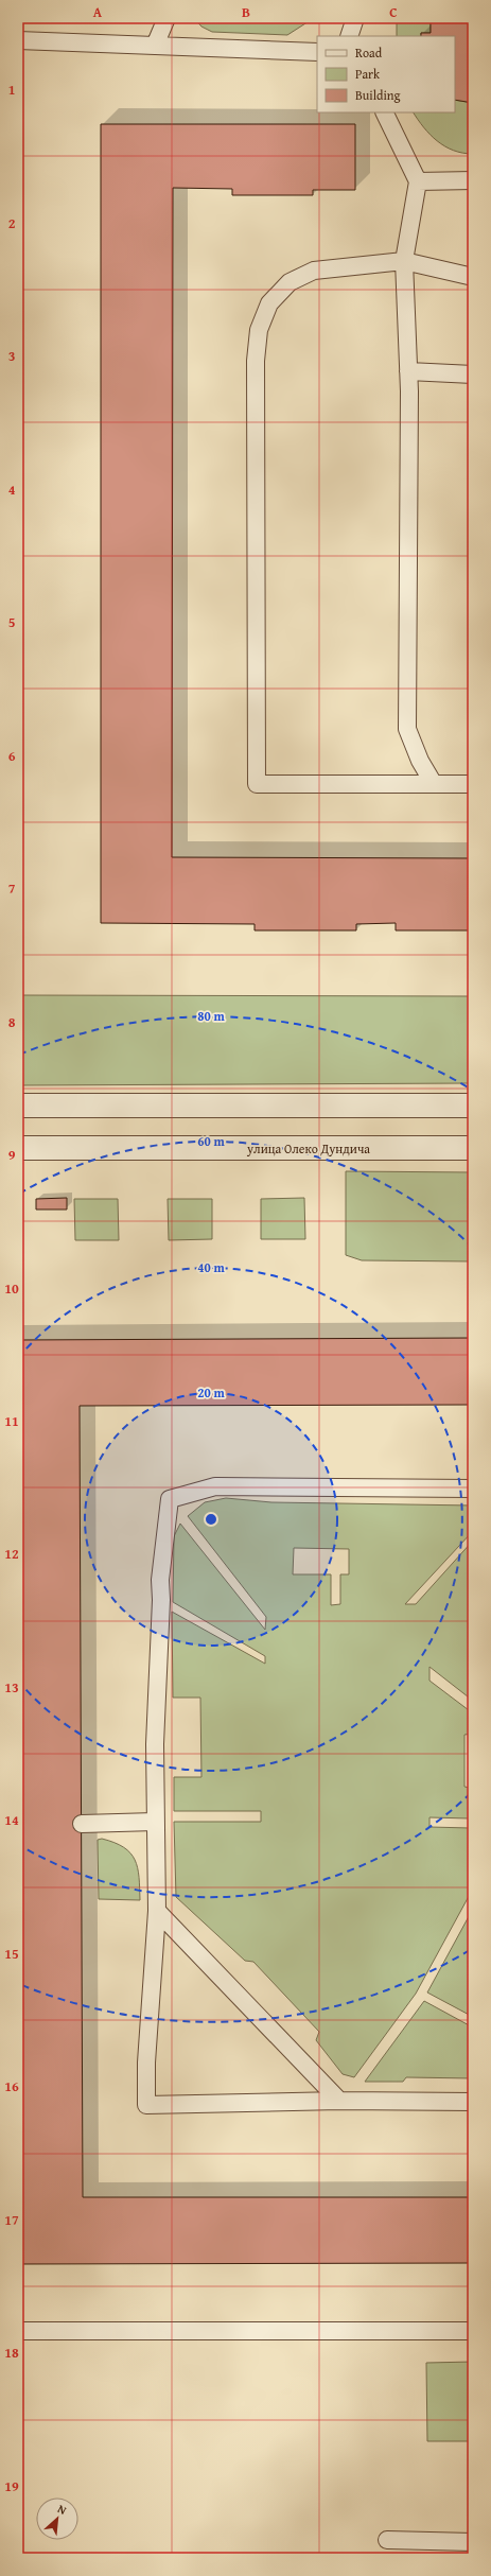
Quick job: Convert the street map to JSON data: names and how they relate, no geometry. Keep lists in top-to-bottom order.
{
  "streets": {
    "street": ["улица Олеко Дундича"]
  },
  "legend": ["Road", "Park", "Building"],
  "north": "top right",
  "grid": {
    "columns": ["A", "B", "C"],
    "rows": [
      "1",
      "2",
      "3",
      "4",
      "5",
      "6",
      "7",
      "8",
      "9",
      "10",
      "11",
      "12",
      "13",
      "14",
      "15",
      "16",
      "17",
      "18",
      "19"
    ]
  },
  "rings": [
    "80 m",
    "60 m",
    "40 m",
    "20 m"
  ]
}
